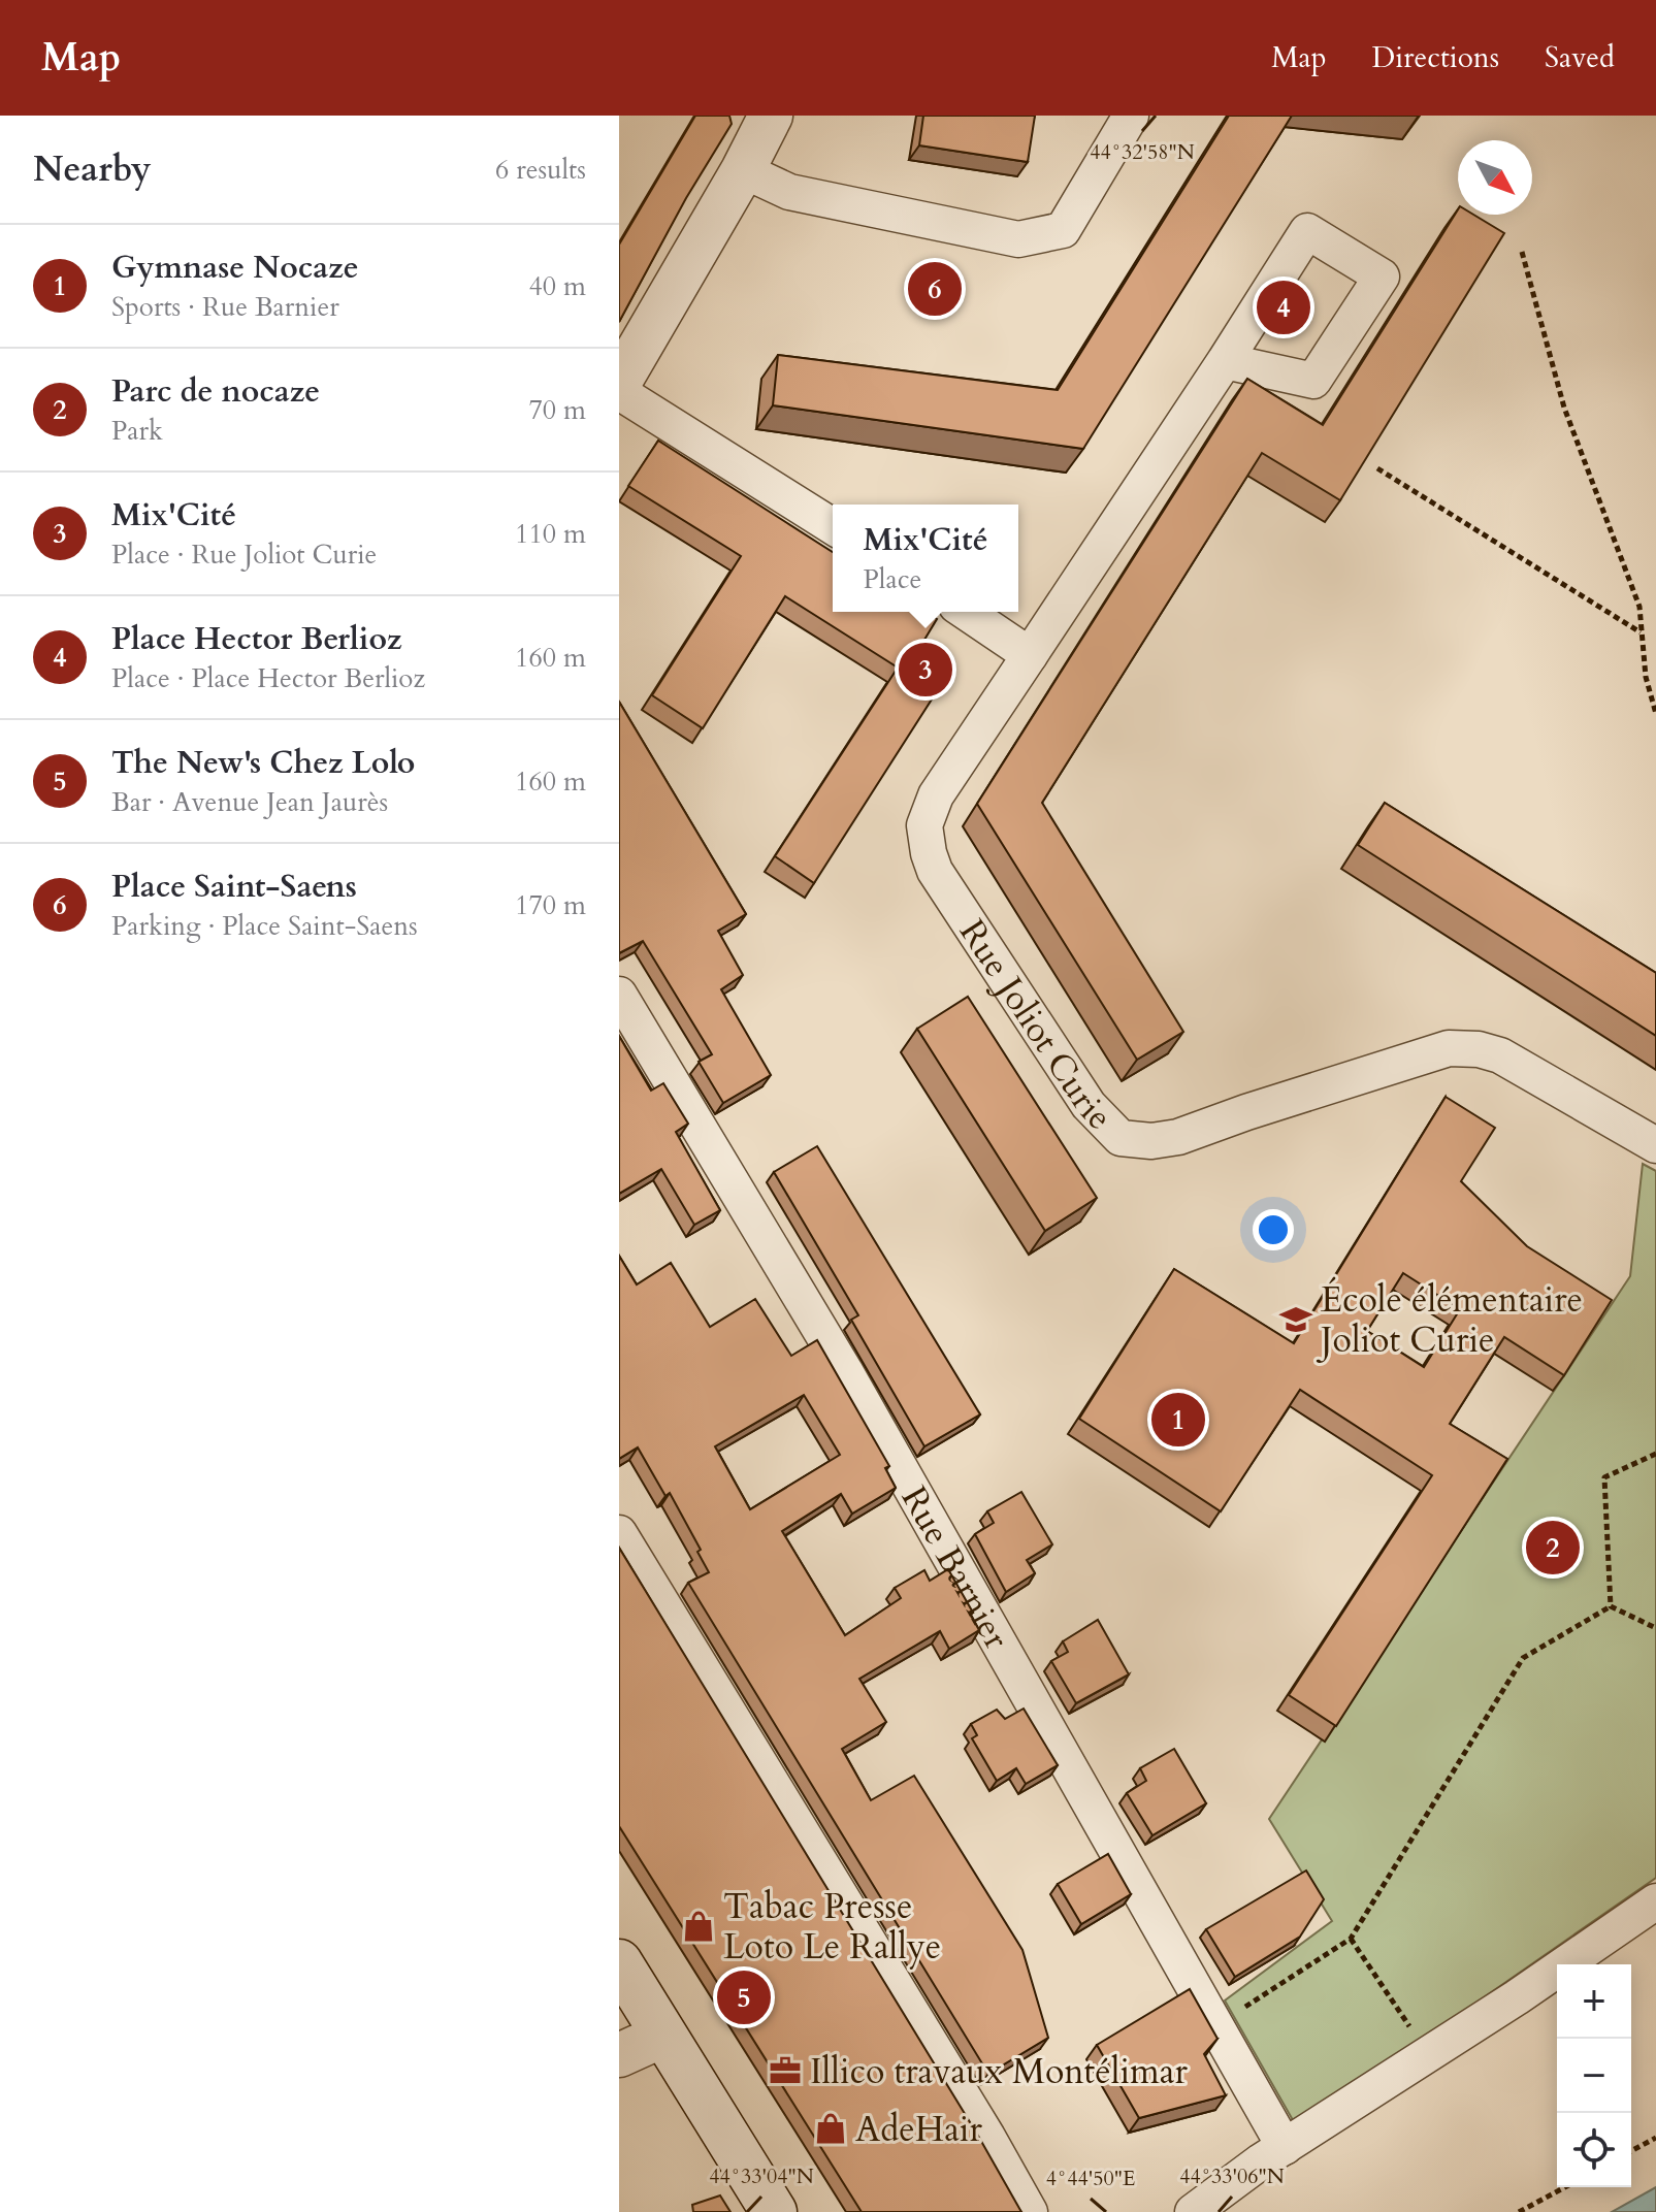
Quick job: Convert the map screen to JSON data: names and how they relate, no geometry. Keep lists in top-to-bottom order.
{
  "streets": {
    "street": ["Rue Joliot Curie", "Rue Barnier"]
  },
  "places": {
    "school or university": ["École élémentaire Joliot Curie"],
    "shop": ["Tabac Presse Loto Le Rallye", "AdeHair"],
    "office": ["Illico travaux Montélimar"]
  },
  "north": "bottom right",
  "page": {
    "header": "Map",
    "nav": ["Map", "Directions", "Saved"],
    "heading": ["Nearby", "6 results"],
    "list": [
      {
        "mark": "1",
        "name": "Gymnase Nocaze",
        "note": "Sports · Rue Barnier",
        "value": "40 m"
      },
      {
        "mark": "2",
        "name": "Parc de nocaze",
        "note": "Park",
        "value": "70 m"
      },
      {
        "mark": "3",
        "name": "Mix'Cité",
        "note": "Place · Rue Joliot Curie",
        "value": "110 m"
      },
      {
        "mark": "4",
        "name": "Place Hector Berlioz",
        "note": "Place · Place Hector Berlioz",
        "value": "160 m"
      },
      {
        "mark": "5",
        "name": "The New's Chez Lolo",
        "note": "Bar · Avenue Jean Jaurès",
        "value": "160 m"
      },
      {
        "mark": "6",
        "name": "Place Saint-Saens",
        "note": "Parking · Place Saint-Saens",
        "value": "170 m"
      }
    ],
    "pins": [
      "6",
      "4",
      "3",
      "1",
      "2",
      "5"
    ],
    "popup": ["Mix'Cité", "Place"],
    "map_buttons": ["+", "−"]
  },
  "coordinates": [
    "44°32'58\"N",
    "44°33'04\"N",
    "44°33'06\"N",
    "4°44'50\"E"
  ]
}
